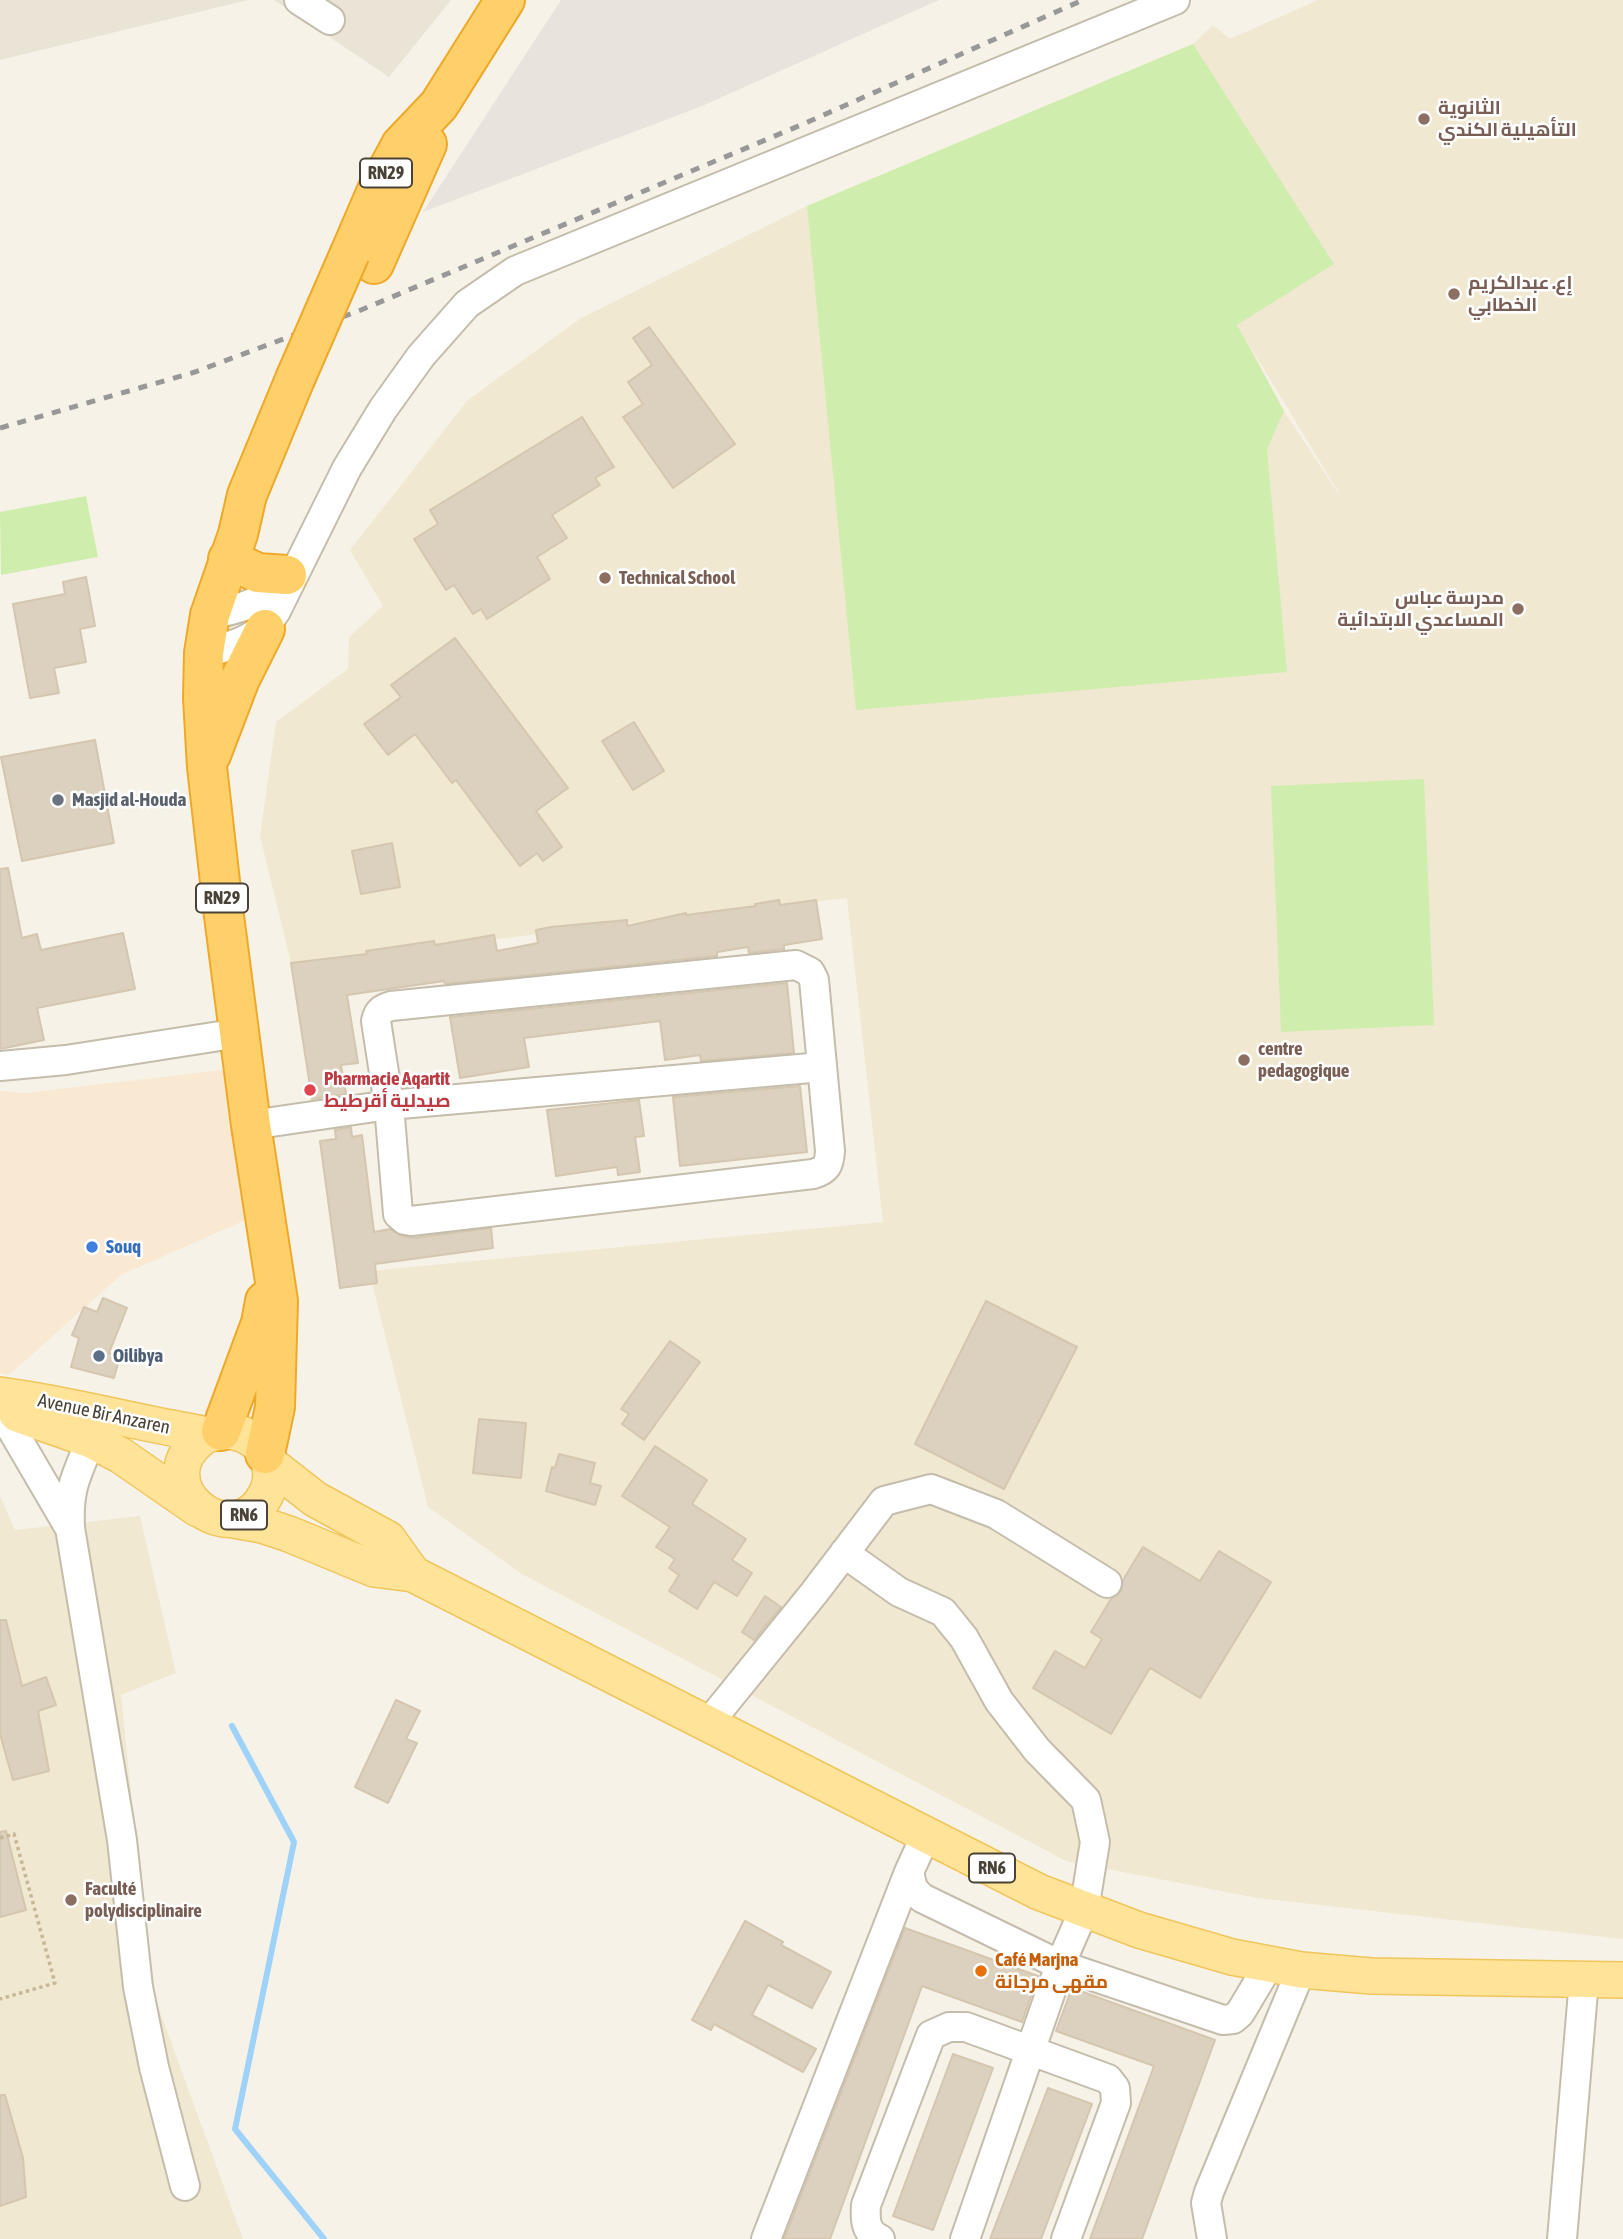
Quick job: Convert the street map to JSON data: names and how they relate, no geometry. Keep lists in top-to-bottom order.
{
  "streets": {
    "highway": ["RN29"],
    "main road": ["Avenue Bir Anzaren", "RN6"]
  },
  "crossings": [
    ["RN29", "Avenue Bir Anzaren"],
    ["RN29", "RN6"],
    ["Avenue Bir Anzaren", "RN6"]
  ],
  "places": [
    "الثانوية التأهيلية الكندي",
    "إع. عبدالكريم الخطابي",
    "Technical School",
    "مدرسة عباس المساعدي الابتدائية",
    "Masjid al-Houda",
    "centre pedagogique",
    "Pharmacie Aqartit صيدلية أقرطيط",
    "Souq",
    "Oilibya",
    "Faculté polydisciplinaire",
    "Café Marjna مقهى مرجانة"
  ]
}
